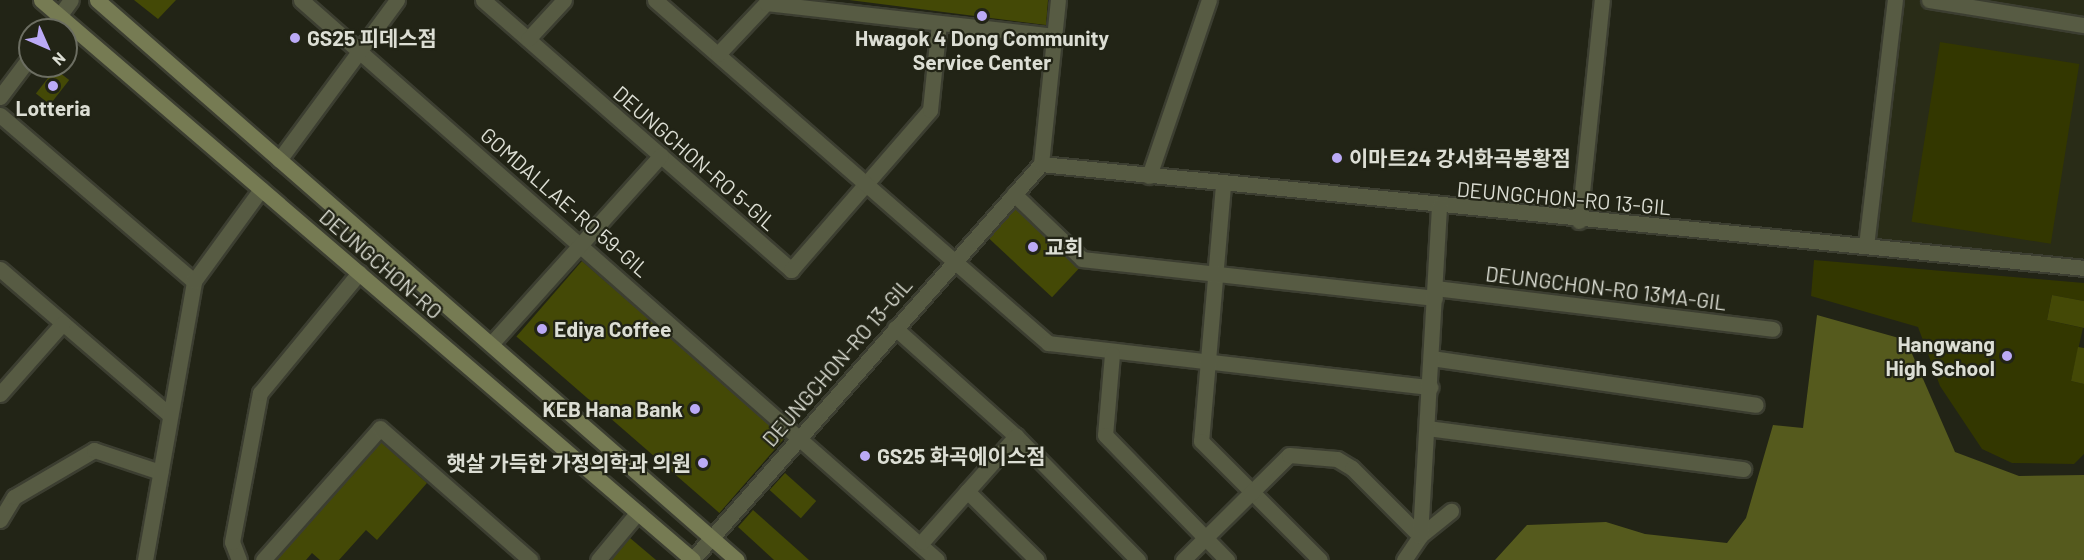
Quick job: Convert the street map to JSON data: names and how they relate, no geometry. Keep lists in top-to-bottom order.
{
  "streets": {
    "main road": ["DEUNGCHON-RO"],
    "street": [
      "DEUNGCHON-RO 5-GIL",
      "DEUNGCHON-RO 13-GIL",
      "GOMDALLAE-RO 59-GIL",
      "DEUNGCHON-RO 13MA-GIL"
    ]
  },
  "crossings": [
    ["DEUNGCHON-RO 13-GIL", "GOMDALLAE-RO 59-GIL"],
    ["DEUNGCHON-RO 13-GIL", "DEUNGCHON-RO"]
  ],
  "places": [
    "Hwagok 4 Dong Community Service Center",
    "GS25 피데스점",
    "Lotteria",
    "이마트24 강서화곡봉황점",
    "교회",
    "Ediya Coffee",
    "Hangwang High School",
    "KEB Hana Bank",
    "GS25 화곡에이스점",
    "햇살 가득한 가정의학과 의원"
  ],
  "north": "bottom right"
}
